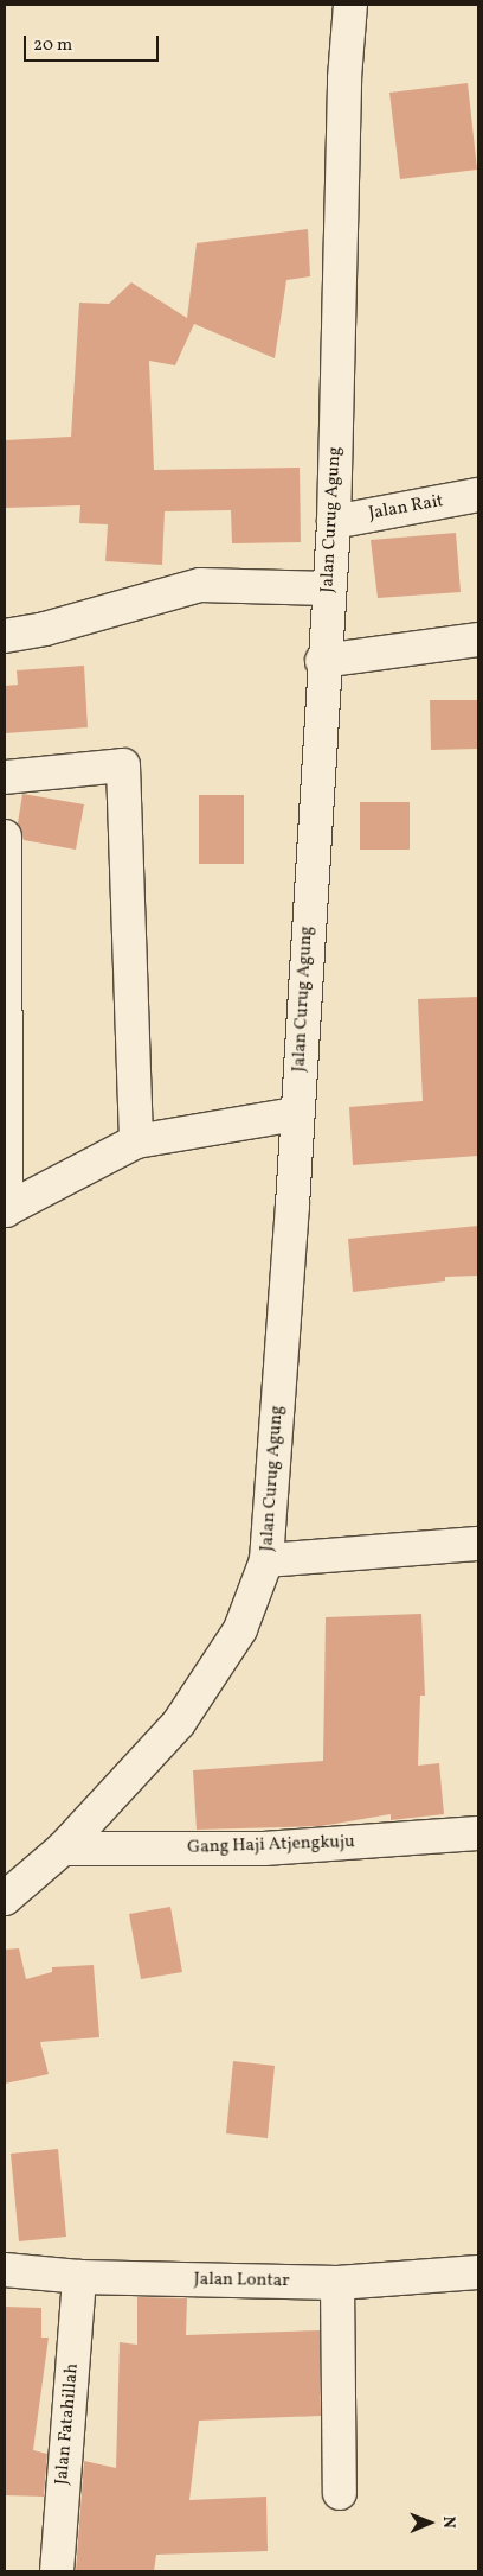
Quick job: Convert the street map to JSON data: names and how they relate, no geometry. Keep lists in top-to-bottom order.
{
  "streets": {
    "street": [
      "Jalan Rait",
      "Jalan Curug Agung",
      "Gang Haji Atjengkuju",
      "Jalan Lontar",
      "Jalan Fatahillah"
    ]
  },
  "crossings": [
    ["Jalan Rait", "Jalan Curug Agung"],
    ["Jalan Curug Agung", "Gang Haji Atjengkuju"],
    ["Jalan Lontar", "Jalan Fatahillah"]
  ],
  "scale_bar": "20 m",
  "north": "right"
}
